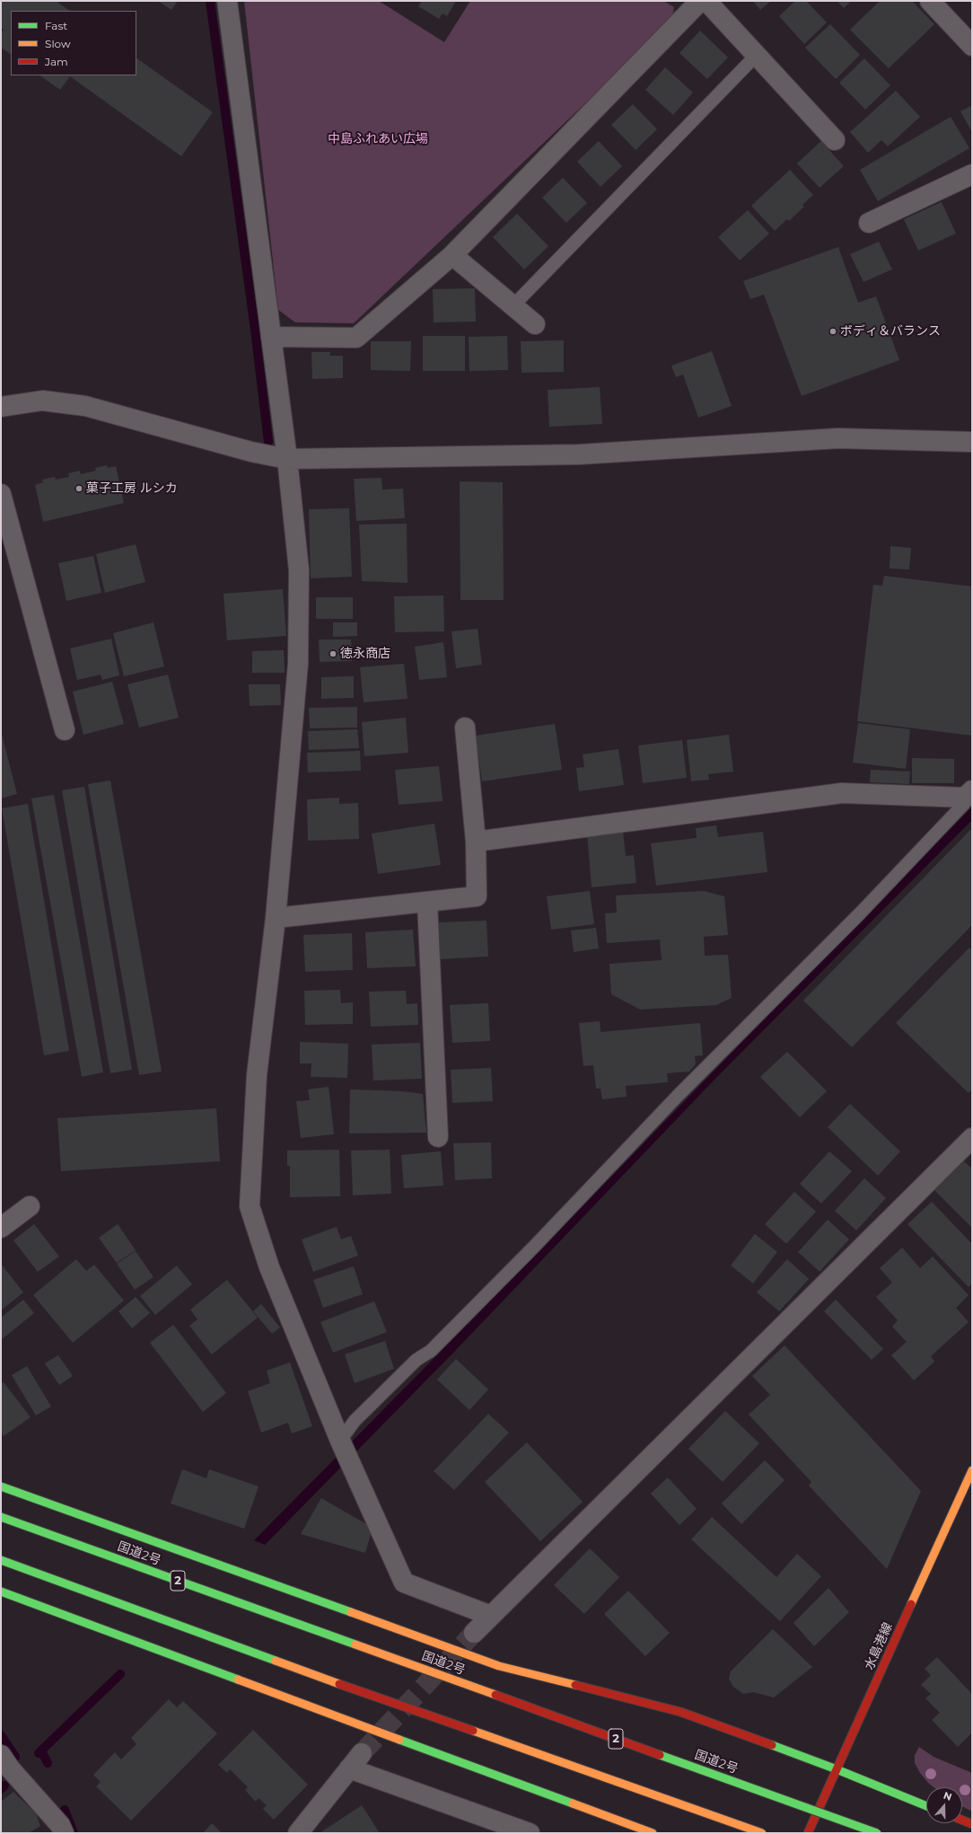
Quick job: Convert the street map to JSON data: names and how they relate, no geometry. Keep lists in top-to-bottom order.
{
  "streets": {
    "main road": ["国道2号", "2", "水島港線"]
  },
  "parks": ["中島ふれあい広場"],
  "places": ["ボディ＆バランス", "菓子工房 ルシカ", "徳永商店"],
  "legend": ["Fast", "Slow", "Jam"],
  "north": "top"
}
